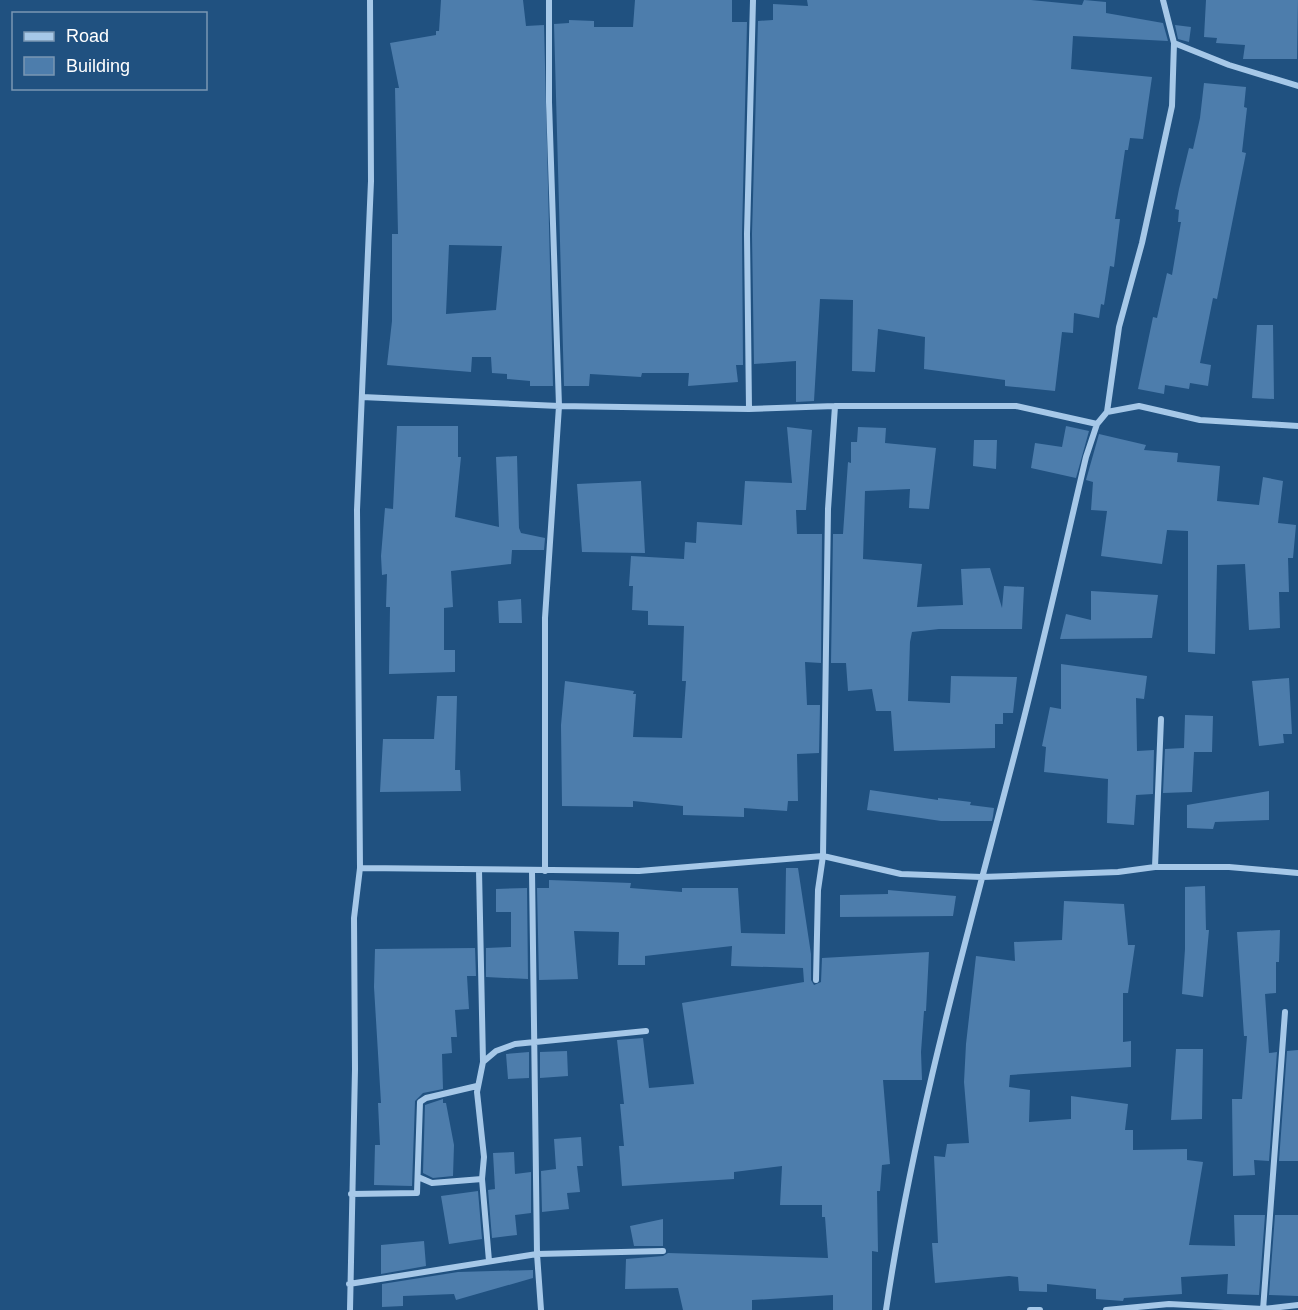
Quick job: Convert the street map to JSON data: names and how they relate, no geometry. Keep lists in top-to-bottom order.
{
  "legend": ["Road", "Building"]
}
